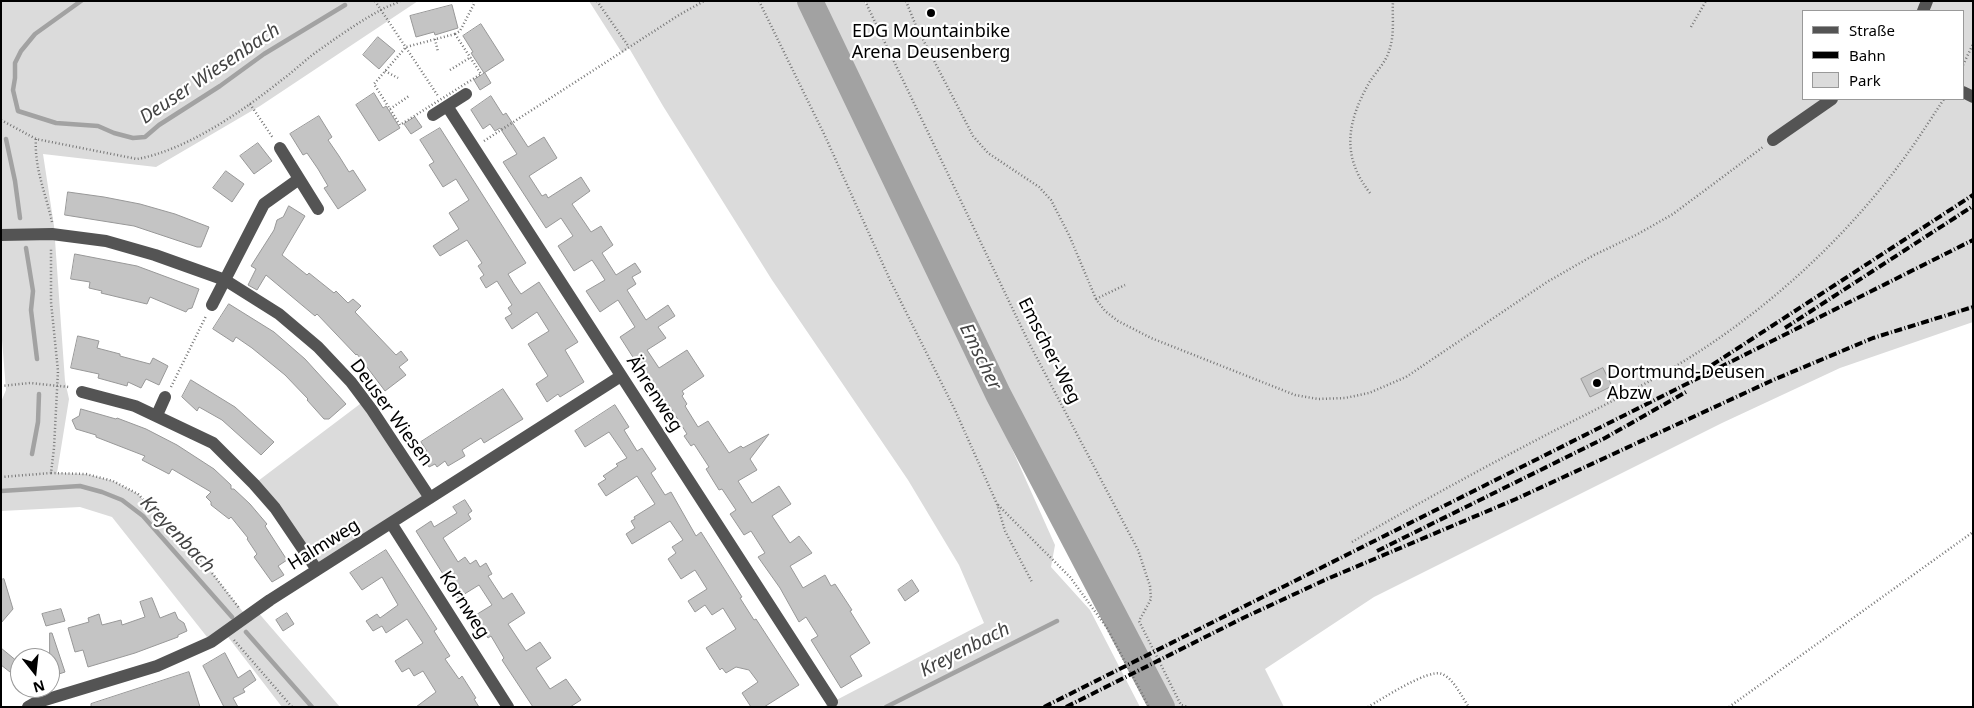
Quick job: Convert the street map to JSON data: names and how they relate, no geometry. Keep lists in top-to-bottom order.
{
  "streets": {
    "street": [
      "Ährenweg",
      "Deuser Wiesen",
      "Halmweg",
      "Kornweg"
    ],
    "path": ["Emscher-Weg"]
  },
  "crossings": [
    ["Ährenweg", "Halmweg"],
    ["Deuser Wiesen", "Halmweg"],
    ["Halmweg", "Kornweg"]
  ],
  "water": ["Deuser Wiesenbach", "Emscher", "Kreyenbach"],
  "places": ["EDG Mountainbike Arena Deusenberg", "Dortmund-Deusen Abzw"],
  "legend": ["Straße", "Bahn", "Park"],
  "north": "bottom"
}
